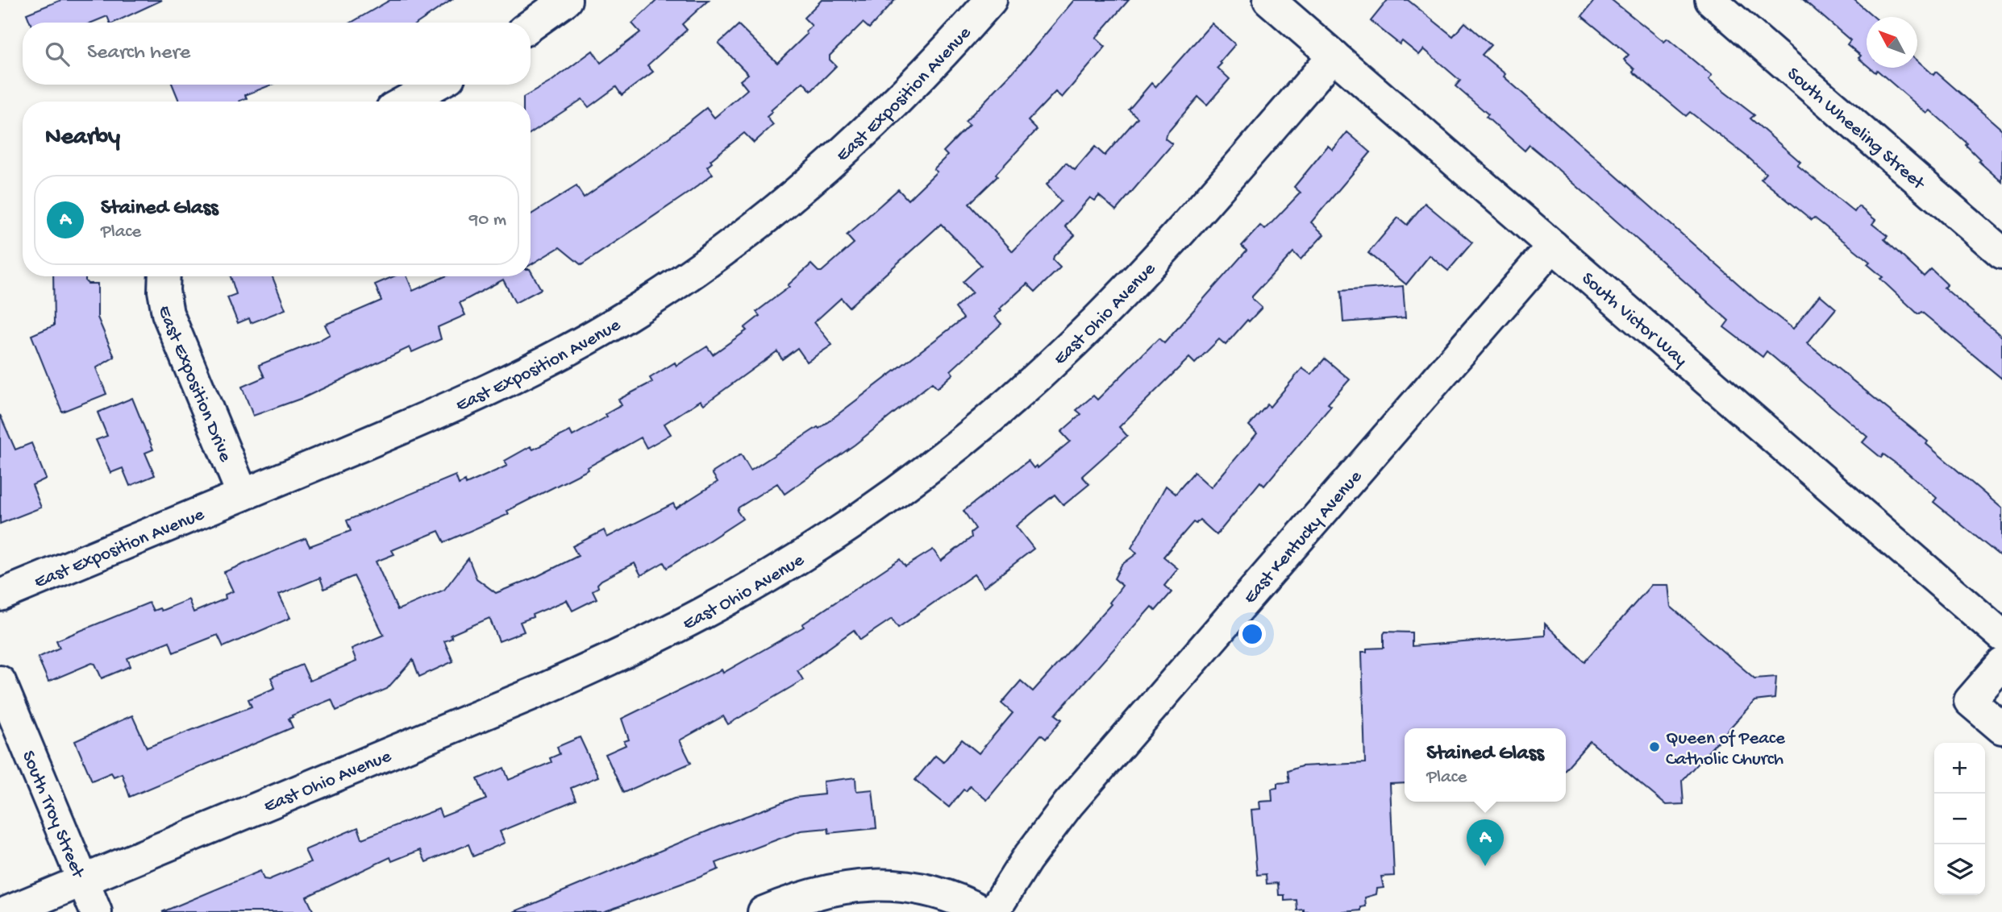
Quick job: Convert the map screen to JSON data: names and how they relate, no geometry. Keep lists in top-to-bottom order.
{
  "streets": {
    "street": [
      "East Exposition Avenue",
      "South Wheeling Street",
      "East Ohio Avenue",
      "South Victor Way",
      "East Exposition Drive",
      "East Kentucky Avenue",
      "South Troy Street"
    ]
  },
  "crossings": [
    ["East Exposition Avenue", "East Exposition Drive"],
    ["East Ohio Avenue", "South Victor Way"],
    ["East Ohio Avenue", "South Troy Street"],
    ["South Victor Way", "East Kentucky Avenue"]
  ],
  "places": ["Queen of Peace Catholic Church"],
  "north": "top left",
  "page": {
    "search": "Search here",
    "heading": "Nearby",
    "list": [
      {
        "mark": "A",
        "name": "Stained Glass",
        "note": "Place",
        "value": "90 m"
      }
    ],
    "popup": ["Stained Glass", "Place"],
    "map_buttons": ["+", "−"],
    "pins": "A"
  }
}
